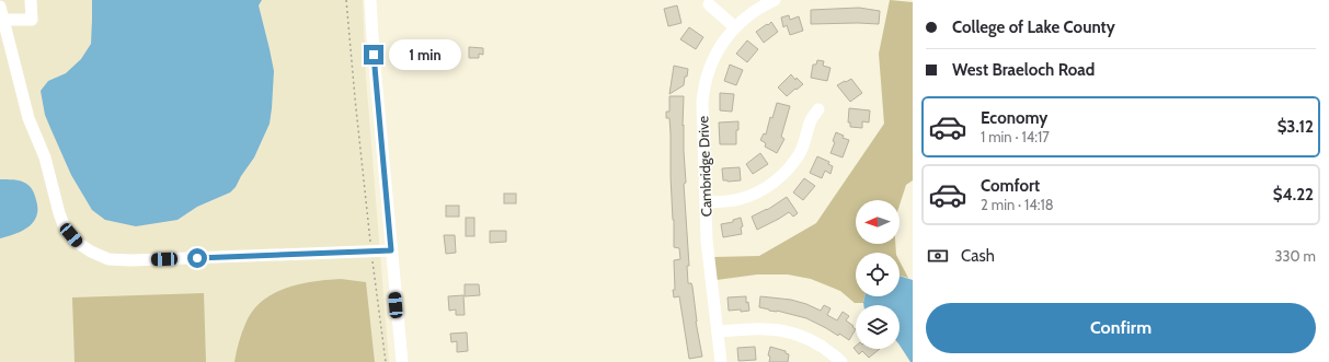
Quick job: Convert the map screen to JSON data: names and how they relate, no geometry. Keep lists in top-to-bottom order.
{
  "streets": {
    "street": ["Cambridge Drive"]
  },
  "north": "left",
  "page": {
    "banner": ["College of Lake County", "West Braeloch Road"],
    "bubble": "1 min",
    "list": [
      {
        "name": "Economy",
        "note": "1 min · 14:17",
        "value": "$3.12"
      },
      {
        "name": "Comfort",
        "note": "2 min · 14:18",
        "value": "$4.22"
      }
    ],
    "pay": ["Cash", "330 m"],
    "buttons": "Confirm"
  }
}
